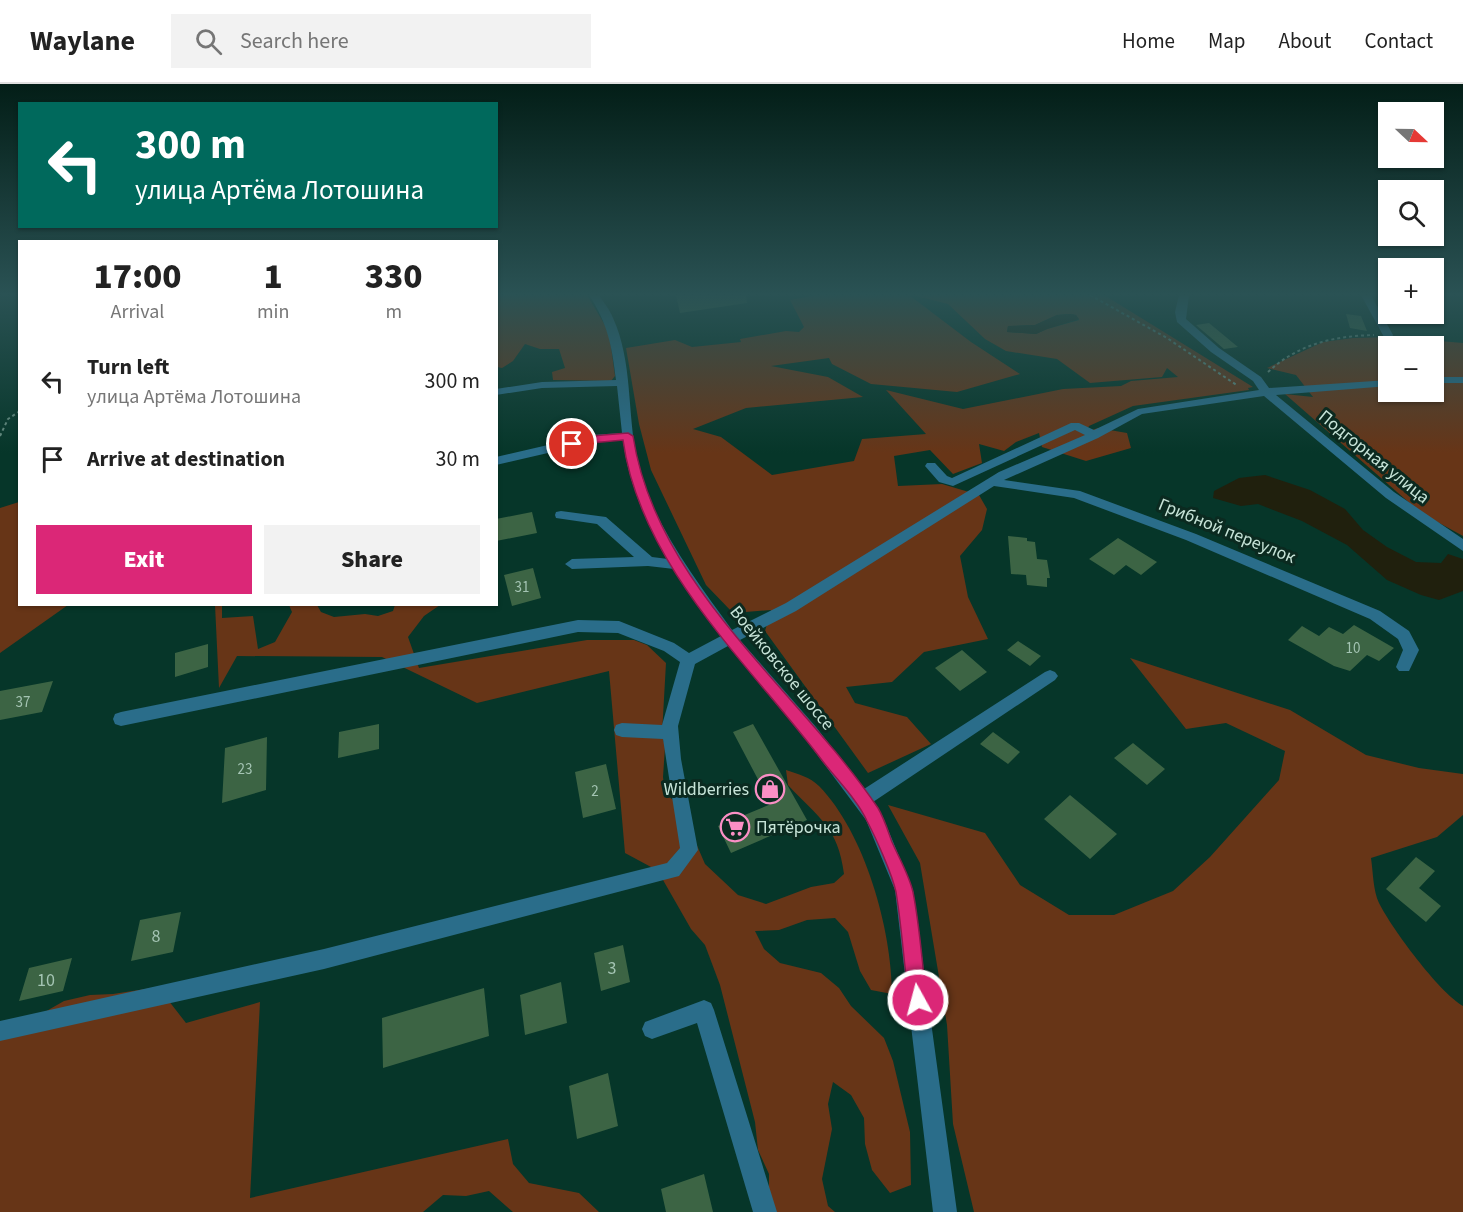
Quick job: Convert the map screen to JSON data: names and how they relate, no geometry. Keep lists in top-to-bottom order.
{
  "streets": {
    "street": ["Подгорная улица", "Грибной переулок", "Воейковское шоссе"]
  },
  "places": {
    "shop": ["Wildberries"],
    "supermarket": ["Пятёрочка"]
  },
  "house_numbers": [
    "31",
    "10",
    "37",
    "23",
    "2",
    "8",
    "3",
    "10"
  ],
  "north": "right",
  "page": {
    "header": "Waylane",
    "search": "Search here",
    "nav": [
      "Home",
      "Map",
      "About",
      "Contact"
    ],
    "map_buttons": ["+", "−"],
    "turn": ["300 m", "улица Артёма Лотошина"],
    "eta": [
      "17:00",
      "Arrival",
      "1",
      "min",
      "330",
      "m"
    ],
    "list": [
      {
        "name": "Turn left",
        "note": "улица Артёма Лотошина",
        "value": "300 m"
      },
      {
        "name": "Arrive at destination",
        "value": "30 m"
      }
    ],
    "buttons": ["Exit", "Share"]
  }
}
